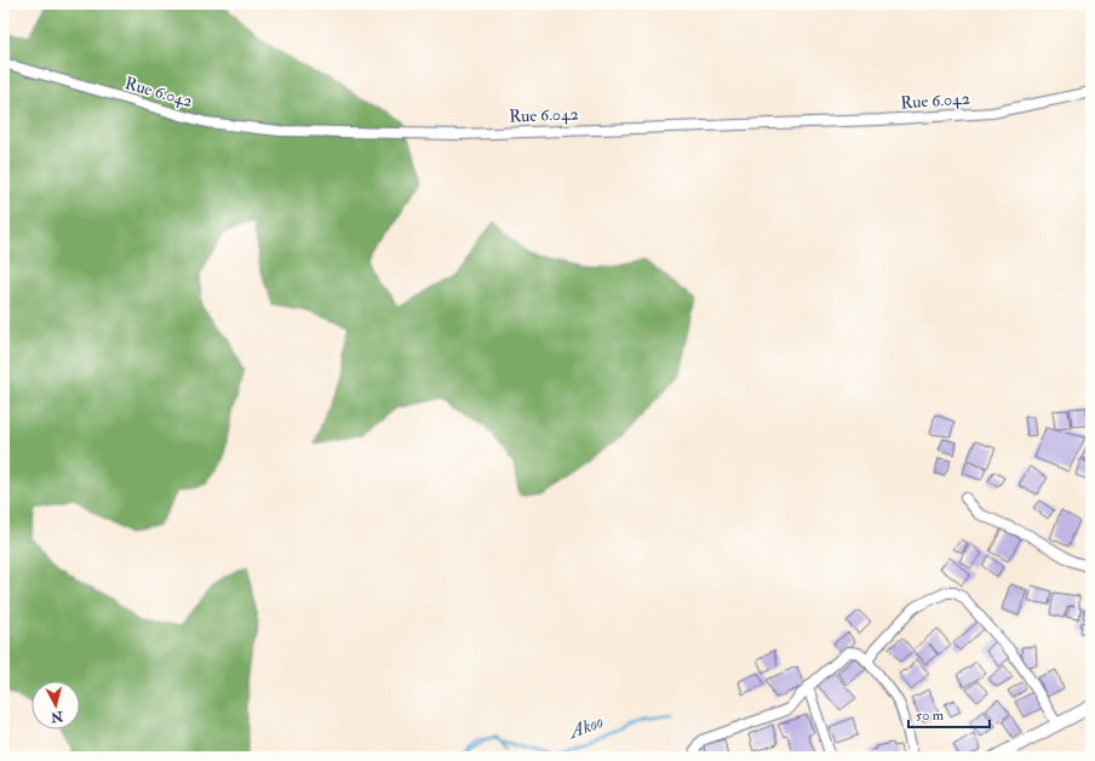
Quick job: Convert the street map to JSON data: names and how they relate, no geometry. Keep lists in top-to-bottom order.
{
  "streets": {
    "street": ["Rue 6.042"]
  },
  "water": ["Akoo"],
  "scale_bar": "50 m",
  "north": "bottom"
}
